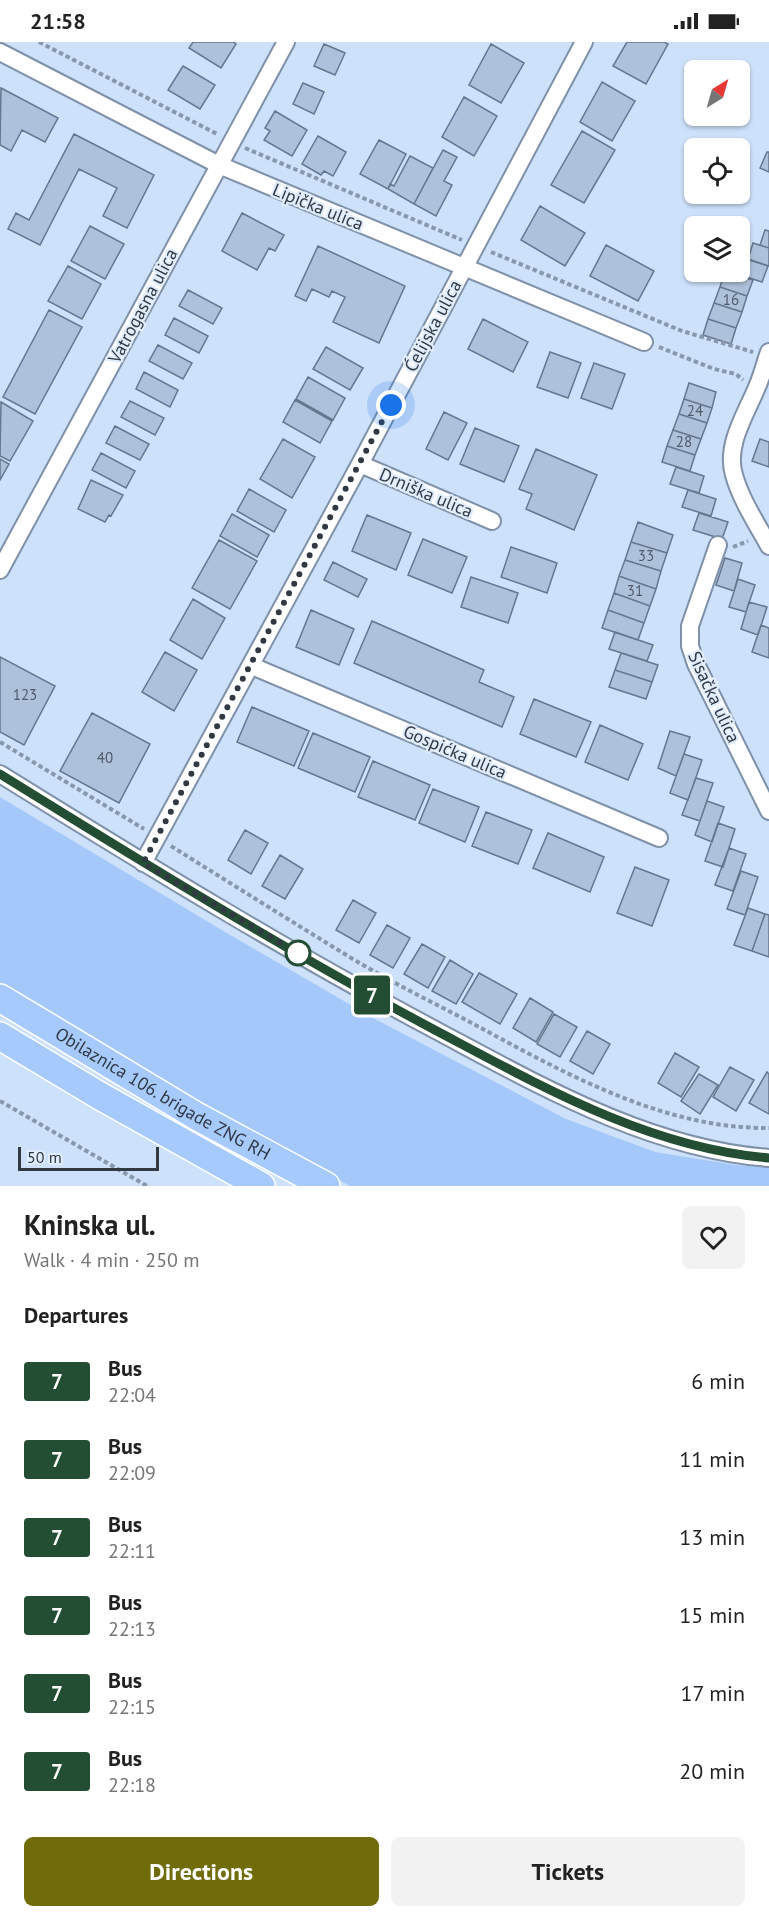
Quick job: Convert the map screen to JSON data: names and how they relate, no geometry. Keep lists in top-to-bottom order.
{
  "streets": {
    "highway": ["Obilaznica 106. brigade ZNG RH"],
    "street": [
      "Lipička ulica",
      "Vatrogasna ulica",
      "Ćelijska ulica",
      "Drniška ulica",
      "Sisačka ulica",
      "Gospićka ulica"
    ]
  },
  "crossings": [
    ["Lipička ulica", "Vatrogasna ulica"],
    ["Lipička ulica", "Ćelijska ulica"],
    ["Ćelijska ulica", "Drniška ulica"],
    ["Ćelijska ulica", "Gospićka ulica"]
  ],
  "lines": ["bus line 7"],
  "house_numbers": [
    "16",
    "24",
    "28",
    "33",
    "31",
    "123",
    "40"
  ],
  "scale_bar": "50 m",
  "north": "top right",
  "page": {
    "status": "21:58",
    "on_map": "7",
    "scale": "50 m",
    "heading": [
      ["Kninska ul.", "Walk · 4 min · 250 m"],
      "Departures"
    ],
    "list": [
      {
        "mark": "7",
        "name": "Bus",
        "note": "22:04",
        "value": "6 min"
      },
      {
        "mark": "7",
        "name": "Bus",
        "note": "22:09",
        "value": "11 min"
      },
      {
        "mark": "7",
        "name": "Bus",
        "note": "22:11",
        "value": "13 min"
      },
      {
        "mark": "7",
        "name": "Bus",
        "note": "22:13",
        "value": "15 min"
      },
      {
        "mark": "7",
        "name": "Bus",
        "note": "22:15",
        "value": "17 min"
      },
      {
        "mark": "7",
        "name": "Bus",
        "note": "22:18",
        "value": "20 min"
      }
    ],
    "buttons": ["Directions", "Tickets"]
  }
}
